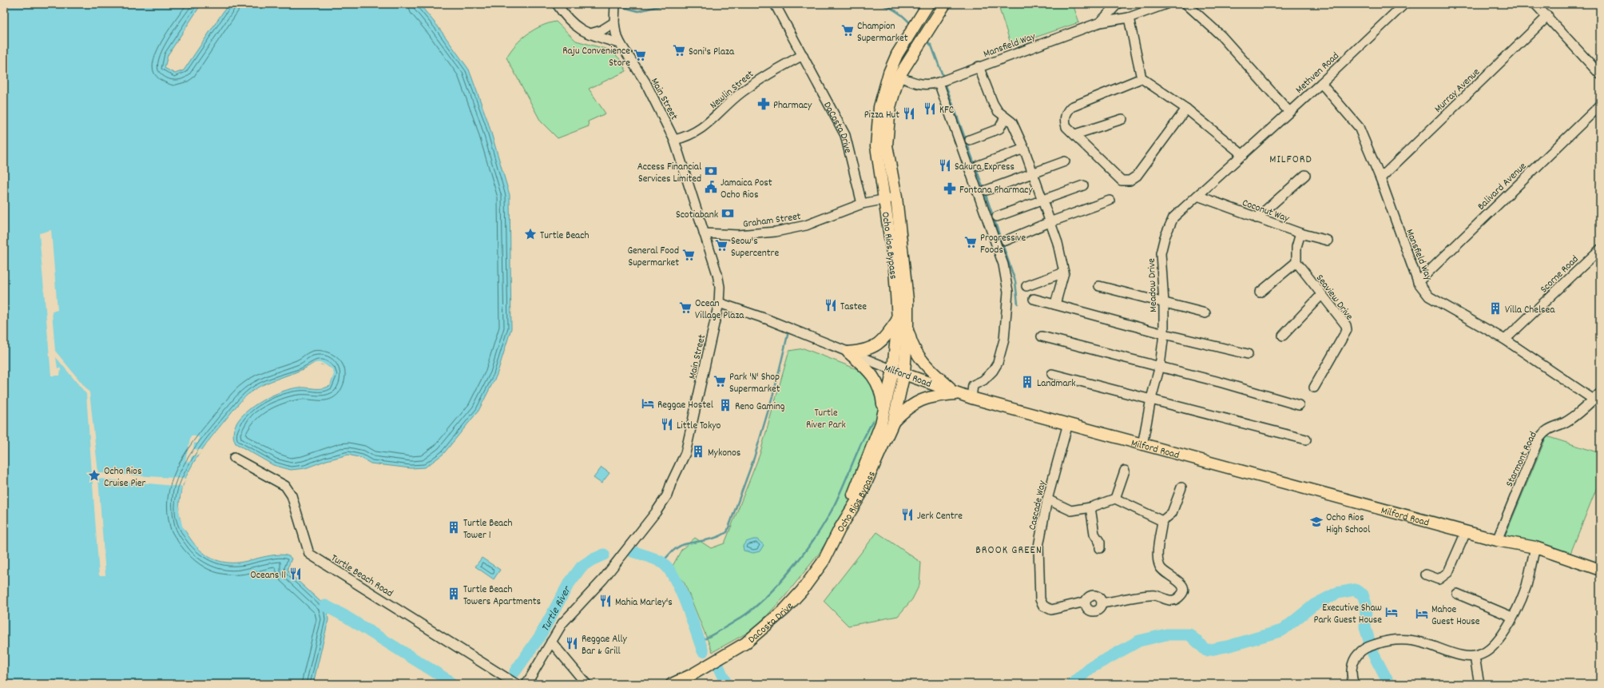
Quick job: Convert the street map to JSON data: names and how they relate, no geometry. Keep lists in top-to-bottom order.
{
  "streets": {
    "main road": ["DaCosta Drive", "Ocho Rios Bypass", "Milford Road"],
    "street": [
      "Mansfield Way",
      "Methven Road",
      "Newlin Street",
      "Murray Avenue",
      "Main Street",
      "Balivard Avenue",
      "Coconut Way",
      "Graham Street",
      "Scorne Road",
      "Meadow Drive",
      "Seaview Drive",
      "Starmont Road",
      "Cascade Way",
      "Turtle Beach Road"
    ]
  },
  "crossings": [
    ["Mansfield Way", "Methven Road"],
    ["Mansfield Way", "Murray Avenue"],
    ["Mansfield Way", "Balivard Avenue"],
    ["Mansfield Way", "Ocho Rios Bypass"],
    ["Mansfield Way", "Scorne Road"],
    ["Mansfield Way", "Starmont Road"],
    ["Methven Road", "Meadow Drive"],
    ["Newlin Street", "Main Street"],
    ["Newlin Street", "DaCosta Drive"],
    ["Main Street", "Graham Street"],
    ["Main Street", "Milford Road"],
    ["DaCosta Drive", "Graham Street"],
    ["DaCosta Drive", "Ocho Rios Bypass"],
    ["Coconut Way", "Meadow Drive"],
    ["Graham Street", "Ocho Rios Bypass"],
    ["Ocho Rios Bypass", "Milford Road"],
    ["Meadow Drive", "Milford Road"],
    ["Milford Road", "Starmont Road"],
    ["Milford Road", "Cascade Way"]
  ],
  "districts": ["MILFORD", "BROOK GREEN"],
  "water": ["Turtle River"],
  "parks": ["Turtle River Park"],
  "places": {
    "supermarket": [
      "Champion Supermarket",
      "Soni's Plaza",
      "Raju Convenience Store",
      "Progressive Foods",
      "Seow's Supercentre",
      "General Food Supermarket",
      "Ocean Village Plaza",
      "Park 'N' Shop Supermarket"
    ],
    "pharmacy": ["Pharmacy", "Fontana Pharmacy"],
    "restaurant": [
      "KFC",
      "Pizza Hut",
      "Sakura Express",
      "Tastee",
      "Little Tokyo",
      "Jerk Centre",
      "Oceans 11",
      "Mahia Marley's",
      "Reggae Ally Bar & Grill"
    ],
    "bank": ["Access Financial Services Limited", "Scotiabank"],
    "public building": ["Jamaica Post Ocho Rios"],
    "place": ["Turtle Beach", "Ocho Rios Cruise Pier"],
    "building": [
      "Villa Chelsea",
      "Landmark",
      "Reno Gaming",
      "Mykonos",
      "Turtle Beach Tower 1",
      "Turtle Beach Towers Apartments"
    ],
    "hotel": ["Reggae Hostel", "Executive Shaw Park Guest House", "Mahoe Guest House"],
    "school or university": ["Ocho Rios High School"]
  }
}
